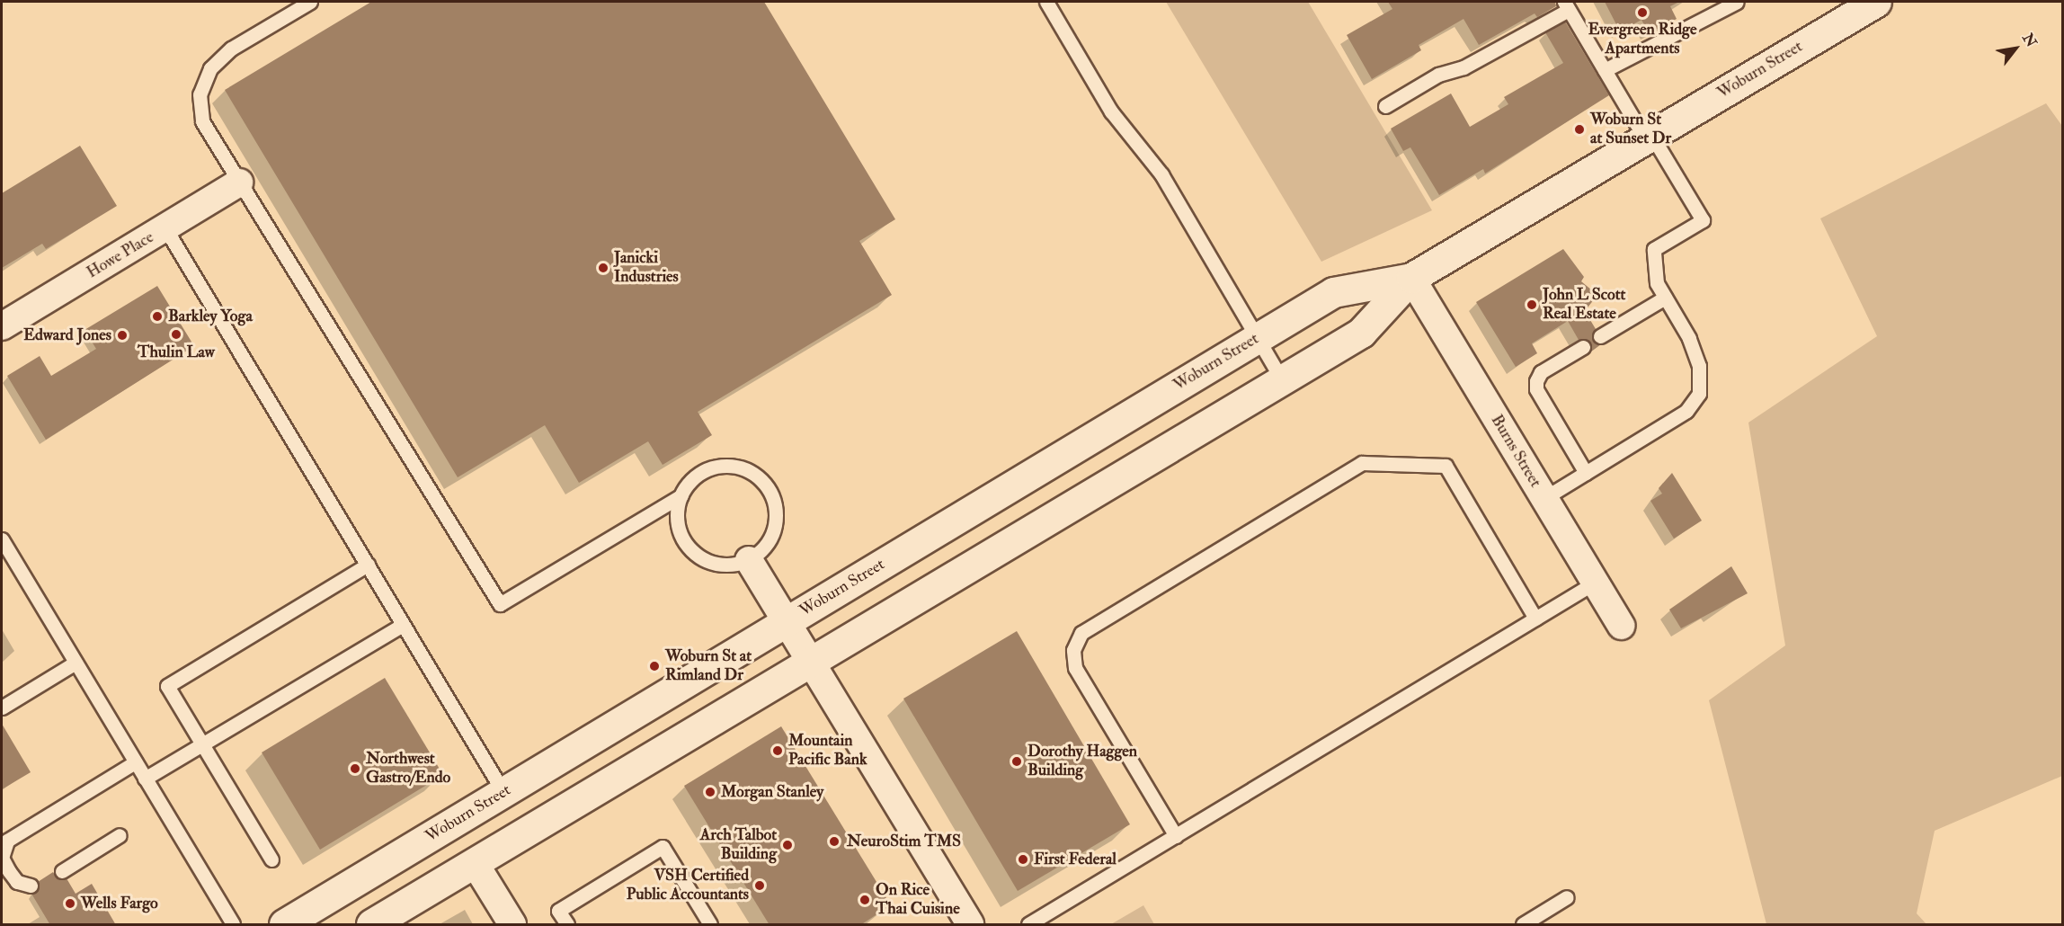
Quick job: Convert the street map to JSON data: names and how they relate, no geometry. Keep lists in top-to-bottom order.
{
  "streets": {
    "main road": ["Woburn Street"],
    "street": ["Howe Place", "Burns Street"]
  },
  "crossings": [
    ["Woburn Street", "Burns Street"]
  ],
  "places": [
    "Evergreen Ridge Apartments",
    "Woburn St at Sunset Dr",
    "Janicki Industries",
    "John L Scott Real Estate",
    "Barkley Yoga",
    "Thulin Law",
    "Edward Jones",
    "Woburn St at Rimland Dr",
    "Mountain Pacific Bank",
    "Dorothy Haggen Building",
    "Northwest Gastro/Endo",
    "Morgan Stanley",
    "NeuroStim TMS",
    "Arch Talbot Building",
    "First Federal",
    "VSH Certified Public Accountants",
    "On Rice Thai Cuisine",
    "Wells Fargo"
  ],
  "north": "top right"
}
